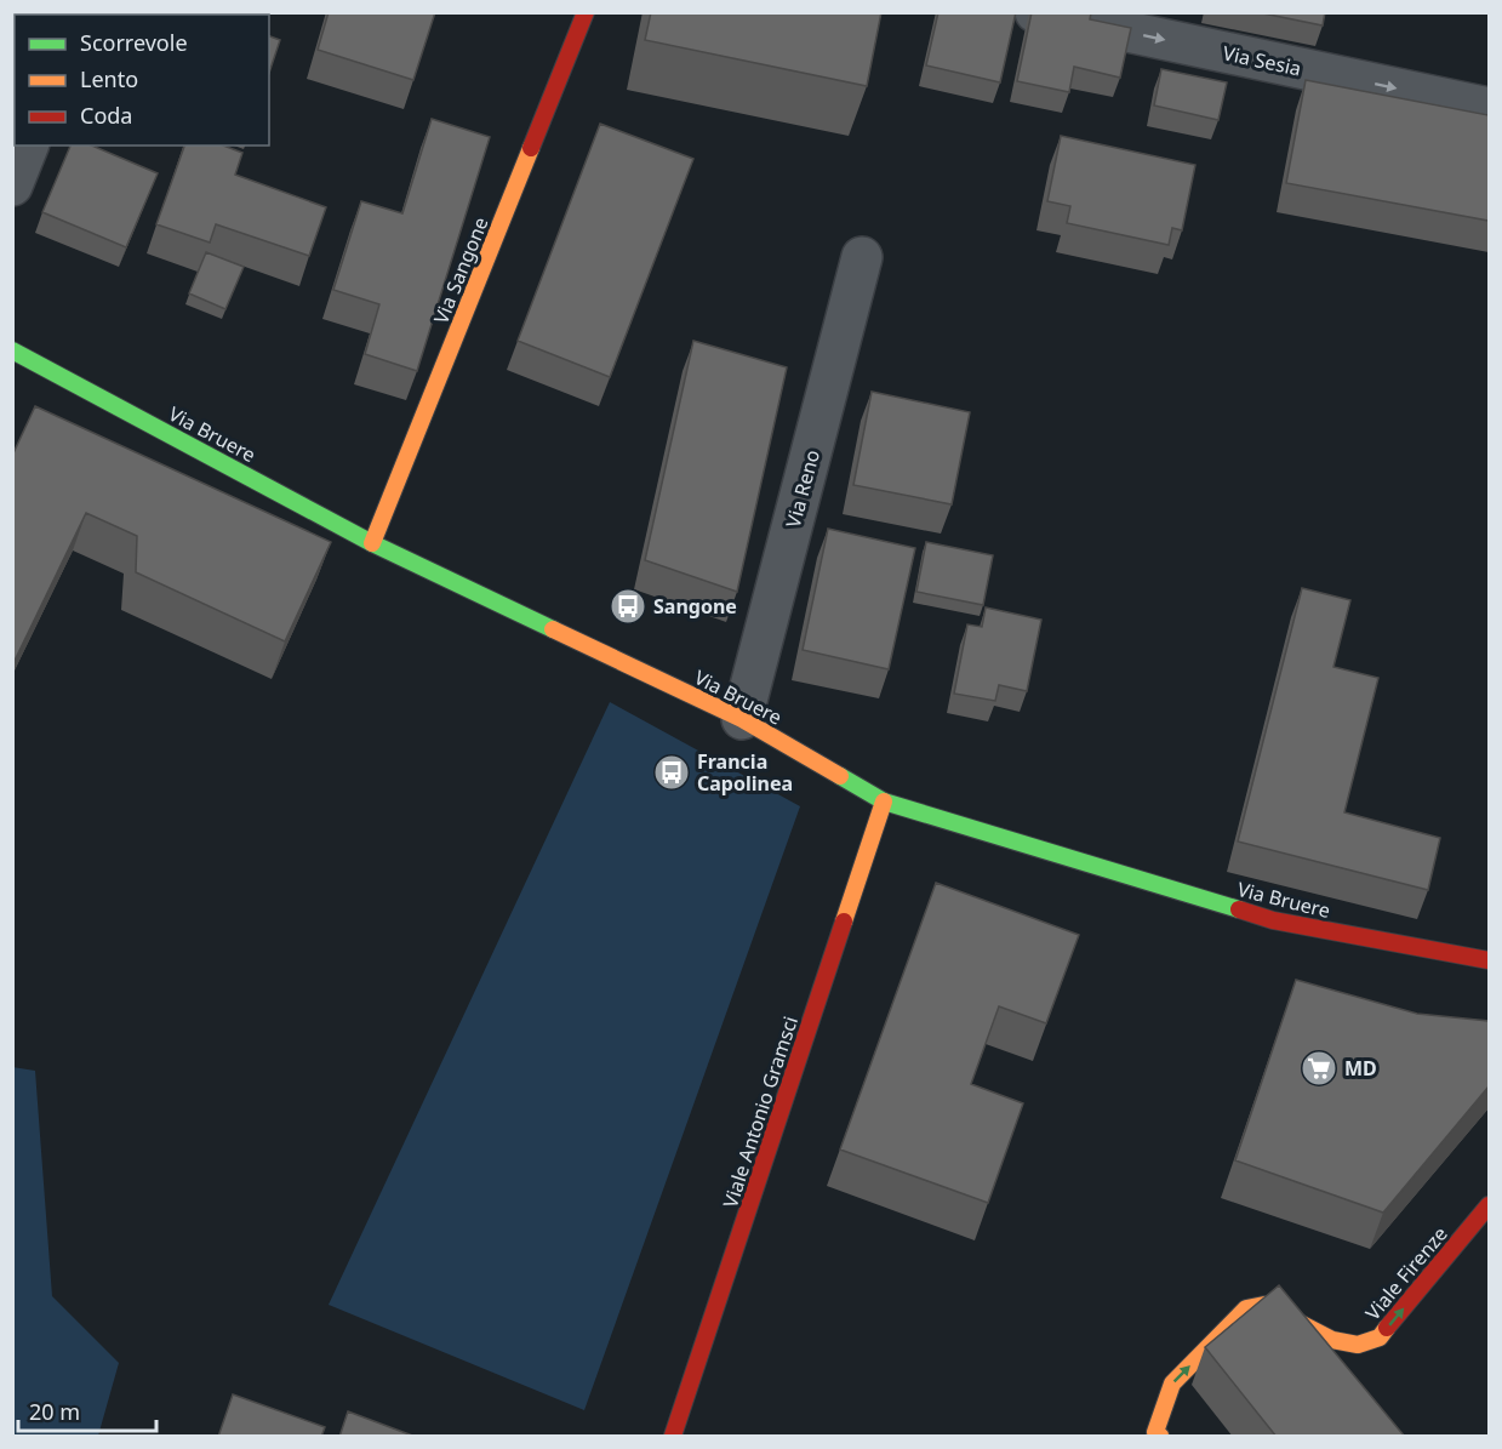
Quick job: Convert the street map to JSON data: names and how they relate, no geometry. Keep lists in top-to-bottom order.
{
  "streets": {
    "street": [
      "Via Sesia",
      "Via Sangone",
      "Via Bruere",
      "Via Reno",
      "Viale Antonio Gramsci",
      "Viale Firenze"
    ]
  },
  "crossings": [
    ["Via Sangone", "Via Bruere"],
    ["Via Bruere", "Via Reno"],
    ["Via Bruere", "Viale Antonio Gramsci"]
  ],
  "one_way": ["Via Sesia", "Viale Firenze"],
  "places": {
    "bus stop": ["Sangone", "Francia Capolinea"],
    "supermarket": ["MD"]
  },
  "legend": ["Scorrevole", "Lento", "Coda"],
  "scale_bar": "20 m"
}
